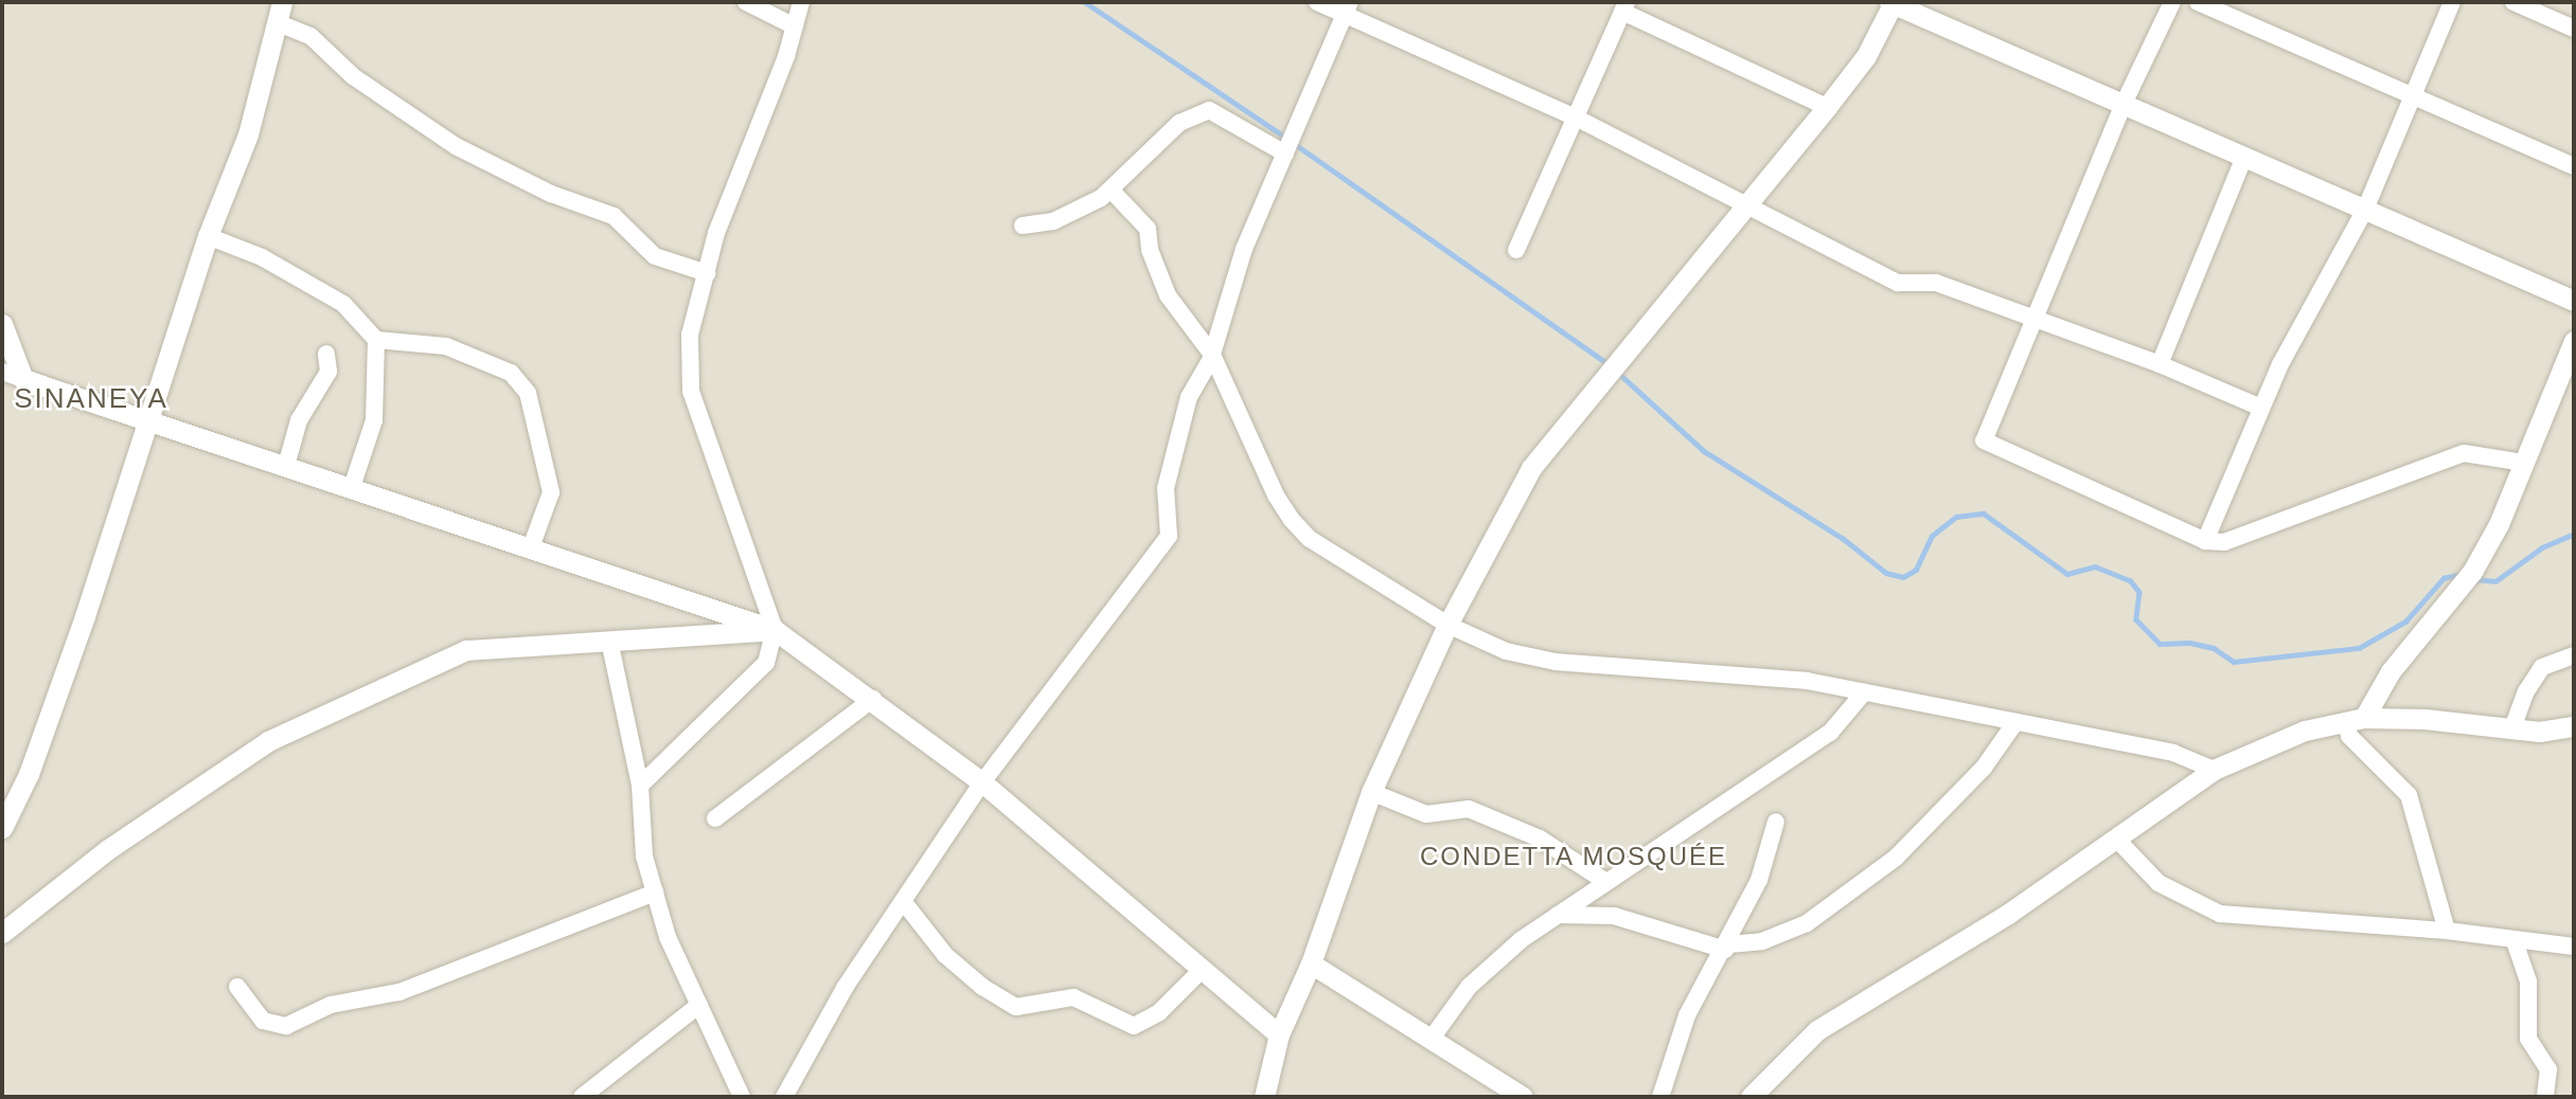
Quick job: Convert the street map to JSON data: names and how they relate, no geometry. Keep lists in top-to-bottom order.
{
  "districts": ["SINANEYA", "СONDETTA MOSQUÉE"]
}
